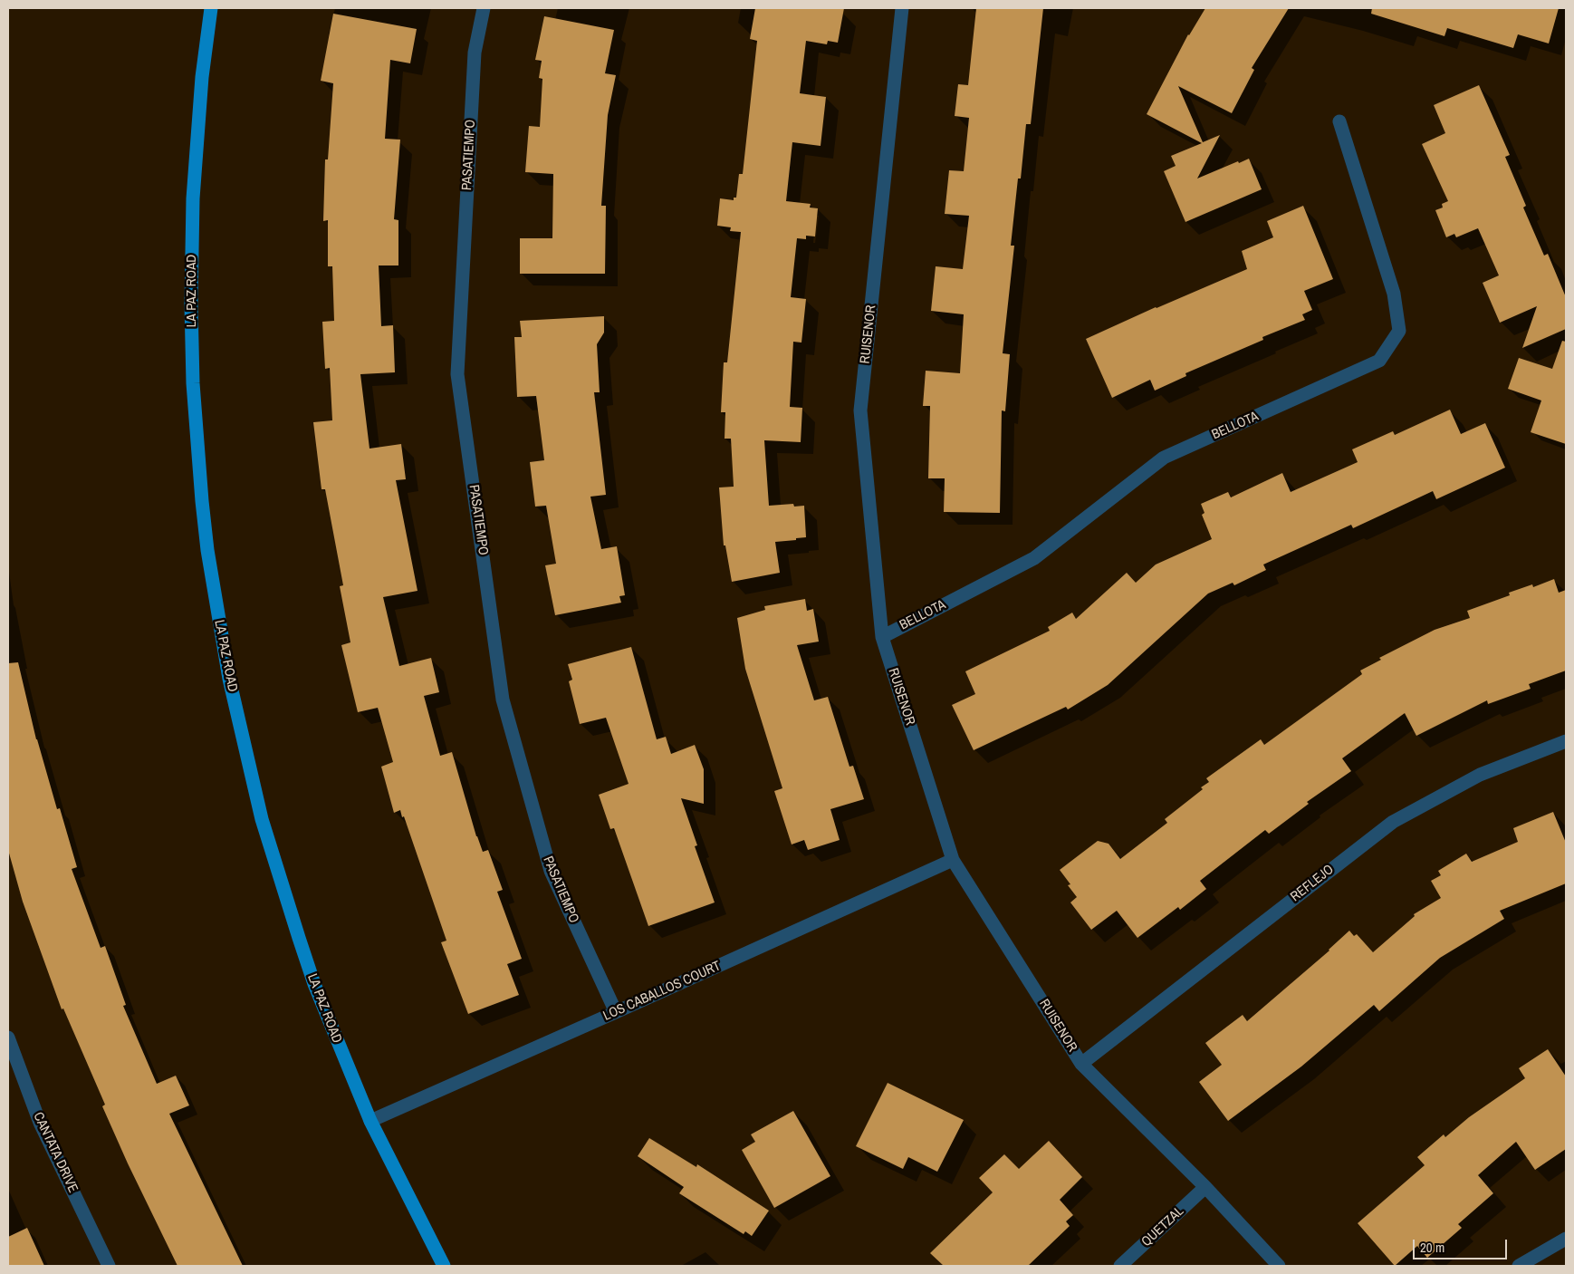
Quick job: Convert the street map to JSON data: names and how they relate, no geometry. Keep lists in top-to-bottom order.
{
  "streets": {
    "main road": ["LA PAZ ROAD"],
    "street": [
      "PASATIEMPO",
      "RUISENOR",
      "BELLOTA",
      "REFLEJO",
      "LOS CABALLOS COURT",
      "CANTATA DRIVE",
      "QUETZAL"
    ]
  },
  "crossings": [
    ["PASATIEMPO", "LOS CABALLOS COURT"],
    ["LA PAZ ROAD", "LOS CABALLOS COURT"],
    ["RUISENOR", "BELLOTA"],
    ["RUISENOR", "REFLEJO"],
    ["RUISENOR", "LOS CABALLOS COURT"],
    ["RUISENOR", "QUETZAL"]
  ],
  "scale_bar": "20 m"
}
